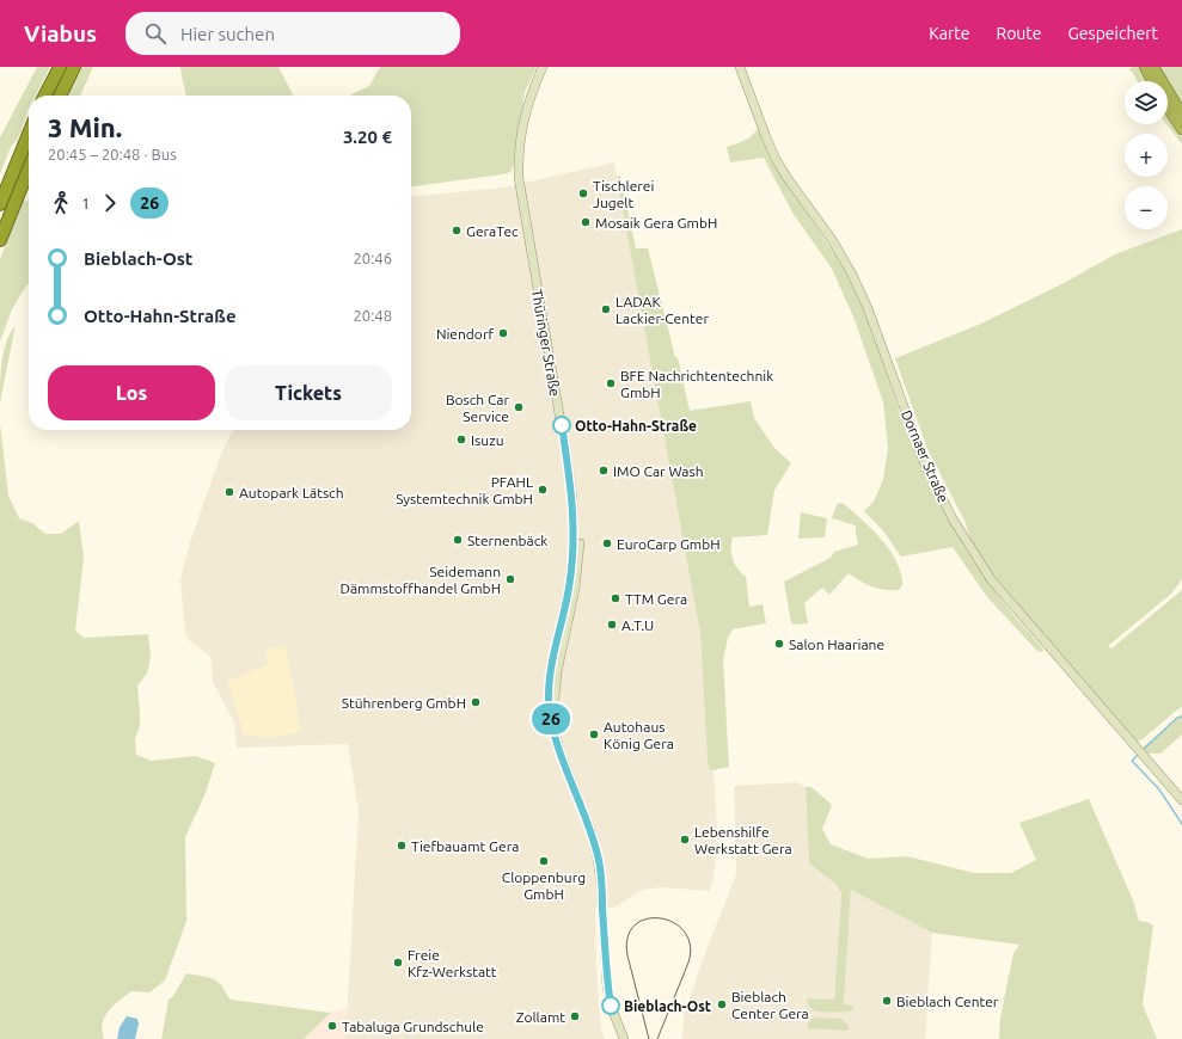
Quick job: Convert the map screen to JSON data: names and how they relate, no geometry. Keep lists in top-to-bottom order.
{
  "streets": {
    "main road": ["Thüringer Straße", "Dornaer Straße"]
  },
  "places": [
    "Tischlerei Jugelt",
    "Mosaik Gera GmbH",
    "GeraTec",
    "LADAK Lackier-Center",
    "Niendorf",
    "BFE Nachrichtentechnik GmbH",
    "Bosch Car Service",
    "Otto-Hahn-Straße",
    "Isuzu",
    "IMO Car Wash",
    "PFAHL Systemtechnik GmbH",
    "Autopark Lätsch",
    "Sternenbäck",
    "EuroCarp GmbH",
    "Seidemann Dämmstoffhandel GmbH",
    "TTM Gera",
    "A.T.U",
    "Salon Haariane",
    "Stührenberg GmbH",
    "Autohaus König Gera",
    "Lebenshilfe Werkstatt Gera",
    "Tiefbauamt Gera",
    "Cloppenburg GmbH",
    "Freie Kfz-Werkstatt",
    "Bieblach Center",
    "Bieblach Center Gera",
    "Bieblach-Ost",
    "Zollamt",
    "Tabaluga Grundschule"
  ],
  "lines": ["bus line 26"],
  "page": {
    "header": "Viabus",
    "search": "Hier suchen",
    "nav": ["Karte", "Route", "Gespeichert"],
    "on_map": "26",
    "map_buttons": ["+", "−"],
    "heading": ["3 Min.", "20:45 – 20:48 · Bus", "3.20 €"],
    "legs": ["1", "26"],
    "list": [
      {
        "name": "Bieblach-Ost",
        "value": "20:46"
      },
      {
        "name": "Otto-Hahn-Straße",
        "value": "20:48"
      }
    ],
    "buttons": ["Los", "Tickets"]
  }
}
